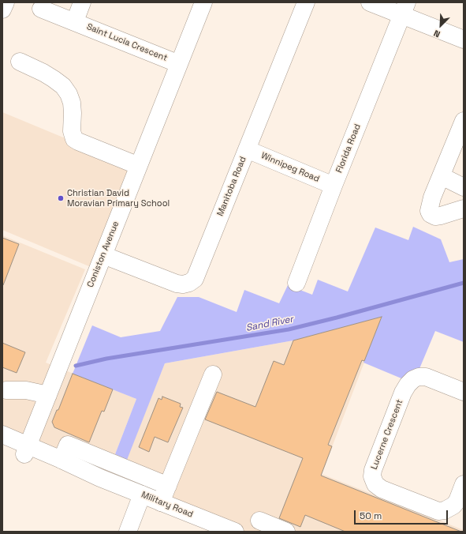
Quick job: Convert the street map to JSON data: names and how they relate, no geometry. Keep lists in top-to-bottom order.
{
  "streets": {
    "street": [
      "Saint Lucia Crescent",
      "Florida Road",
      "Winnipeg Road",
      "Manitoba Road",
      "Coniston Avenue",
      "Lucerne Crescent",
      "Military Road"
    ]
  },
  "crossings": [
    ["Saint Lucia Crescent", "Coniston Avenue"],
    ["Florida Road", "Winnipeg Road"],
    ["Winnipeg Road", "Manitoba Road"],
    ["Manitoba Road", "Coniston Avenue"],
    ["Coniston Avenue", "Military Road"]
  ],
  "water": ["Sand River"],
  "places": ["Christian David Moravian Primary School"],
  "scale_bar": "50 m",
  "north": "bottom left"
}
